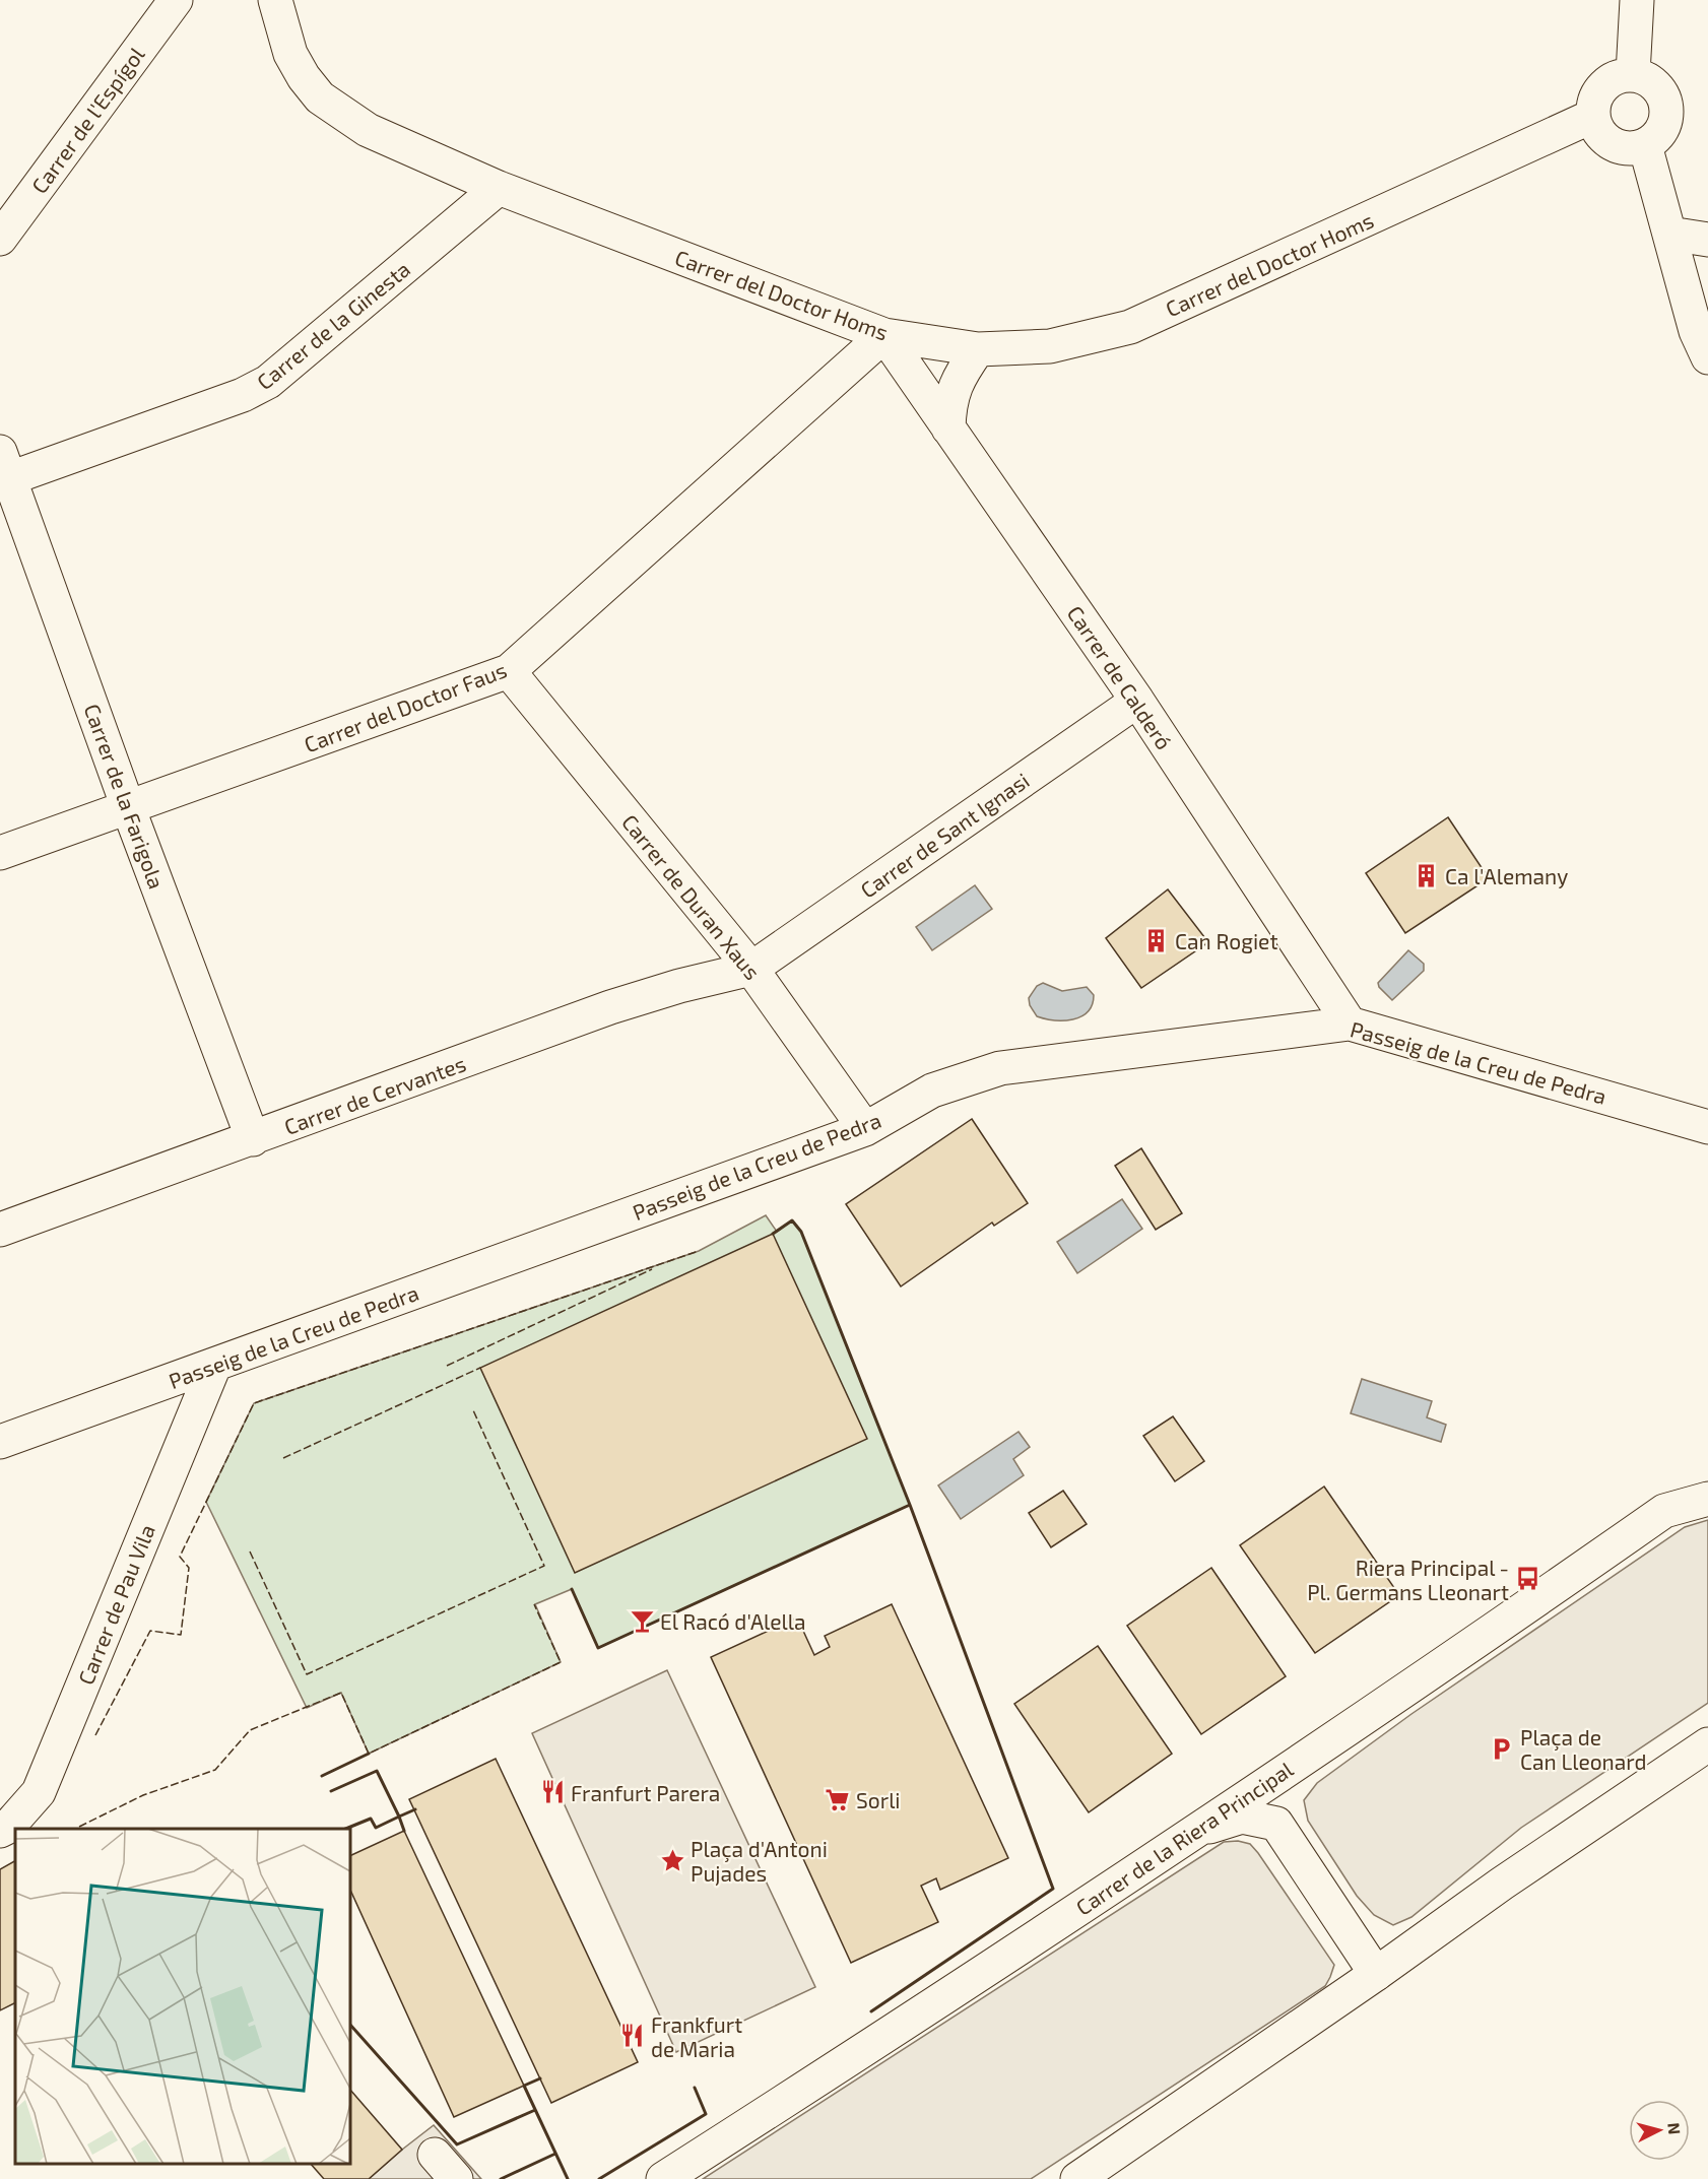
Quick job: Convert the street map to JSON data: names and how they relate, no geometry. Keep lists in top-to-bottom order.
{
  "streets": {
    "street": [
      "Carrer de l'Espígol",
      "Carrer del Doctor Homs",
      "Carrer de la Ginesta",
      "Carrer de Calderó",
      "Carrer del Doctor Faus",
      "Carrer de la Farigola",
      "Carrer de Sant Ignasi",
      "Carrer de Duran Xaus",
      "Passeig de la Creu de Pedra",
      "Carrer de Cervantes",
      "Carrer de Pau Vila",
      "Carrer de la Riera Principal"
    ]
  },
  "crossings": [
    ["Carrer del Doctor Homs", "Carrer de la Ginesta"],
    ["Carrer del Doctor Homs", "Carrer de Calderó"],
    ["Carrer del Doctor Homs", "Carrer del Doctor Faus"],
    ["Carrer de la Ginesta", "Carrer de la Farigola"],
    ["Carrer de Calderó", "Carrer del Doctor Faus"],
    ["Carrer de Calderó", "Carrer de Sant Ignasi"],
    ["Carrer de Calderó", "Passeig de la Creu de Pedra"],
    ["Carrer del Doctor Faus", "Carrer de la Farigola"],
    ["Carrer del Doctor Faus", "Carrer de Duran Xaus"],
    ["Carrer de la Farigola", "Carrer de Cervantes"],
    ["Carrer de Sant Ignasi", "Carrer de Duran Xaus"],
    ["Carrer de Sant Ignasi", "Carrer de Cervantes"],
    ["Carrer de Duran Xaus", "Passeig de la Creu de Pedra"],
    ["Carrer de Duran Xaus", "Carrer de Cervantes"],
    ["Passeig de la Creu de Pedra", "Carrer de Pau Vila"]
  ],
  "places": {
    "building": ["Ca l'Alemany", "Can Rogiet"],
    "bus stop": ["Riera Principal - Pl. Germans Lleonart"],
    "bar": ["El Racó d'Alella"],
    "parking": ["Plaça de Can Lleonard"],
    "restaurant": ["Franfurt Parera", "Frankfurt de Maria"],
    "supermarket": ["Sorli"],
    "place": ["Plaça d'Antoni Pujades"]
  },
  "north": "right"
}
